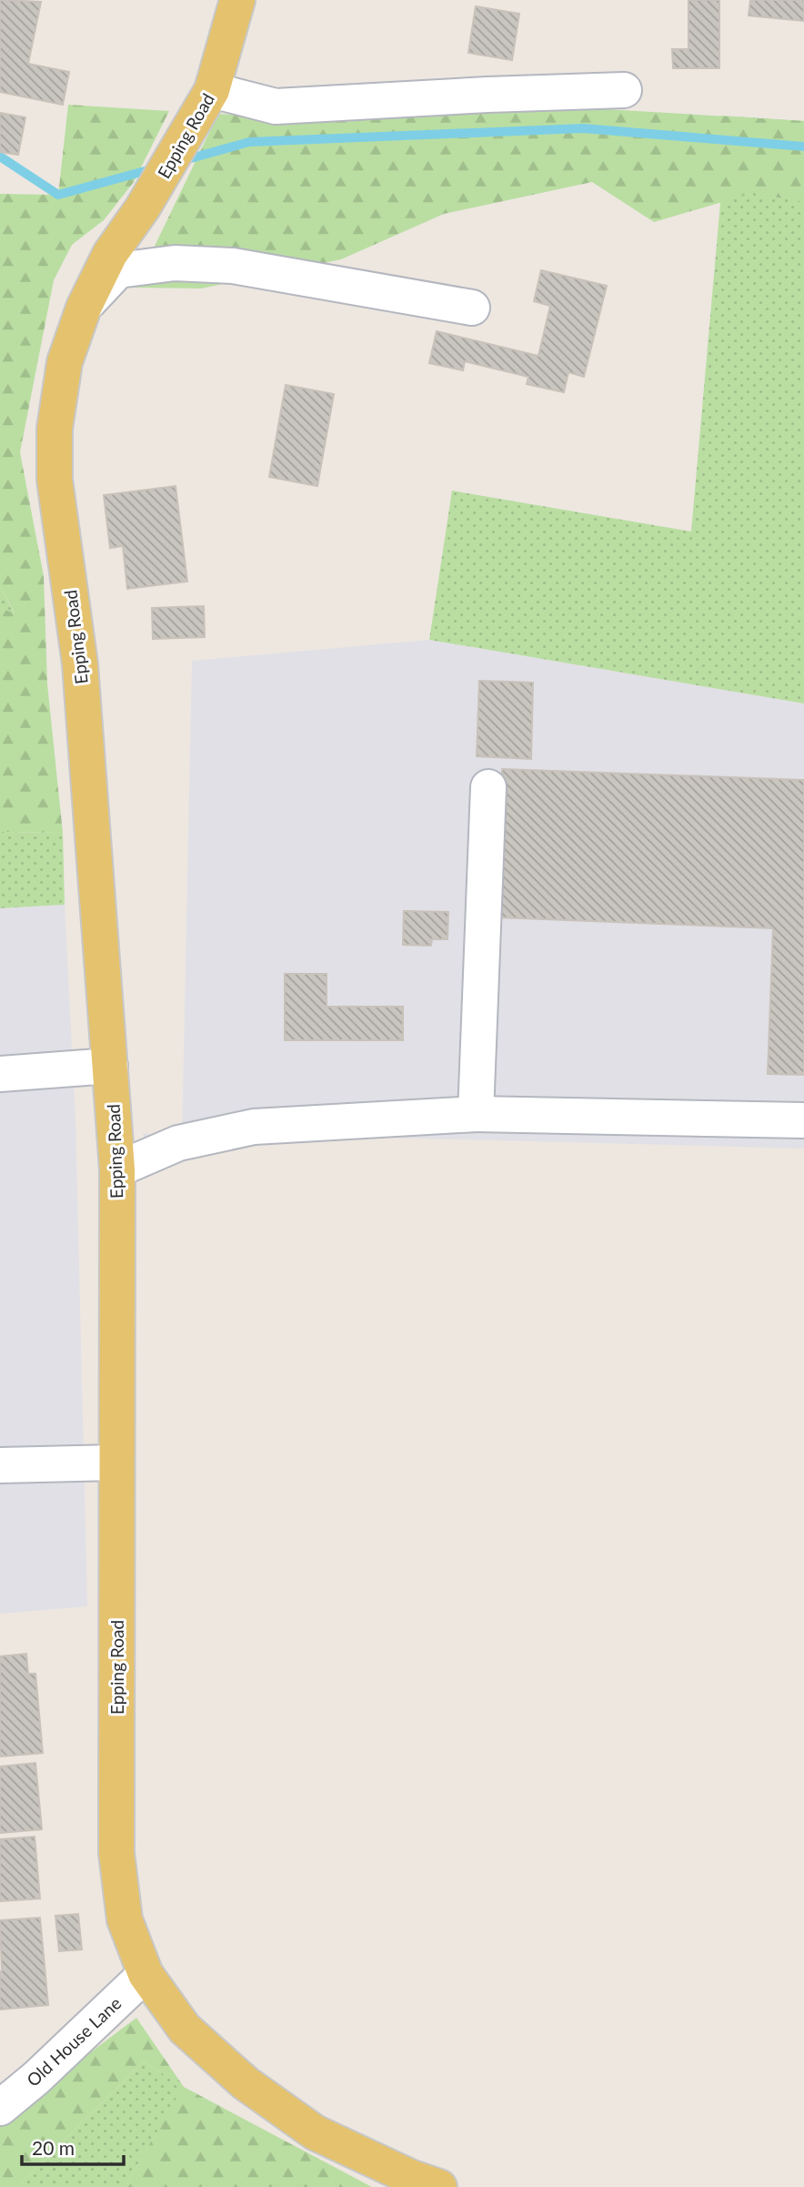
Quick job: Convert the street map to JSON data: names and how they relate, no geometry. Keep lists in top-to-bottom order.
{
  "streets": {
    "main road": ["Epping Road"],
    "street": ["Old House Lane"]
  },
  "crossings": [
    ["Epping Road", "Old House Lane"]
  ],
  "scale_bar": "20 m"
}
